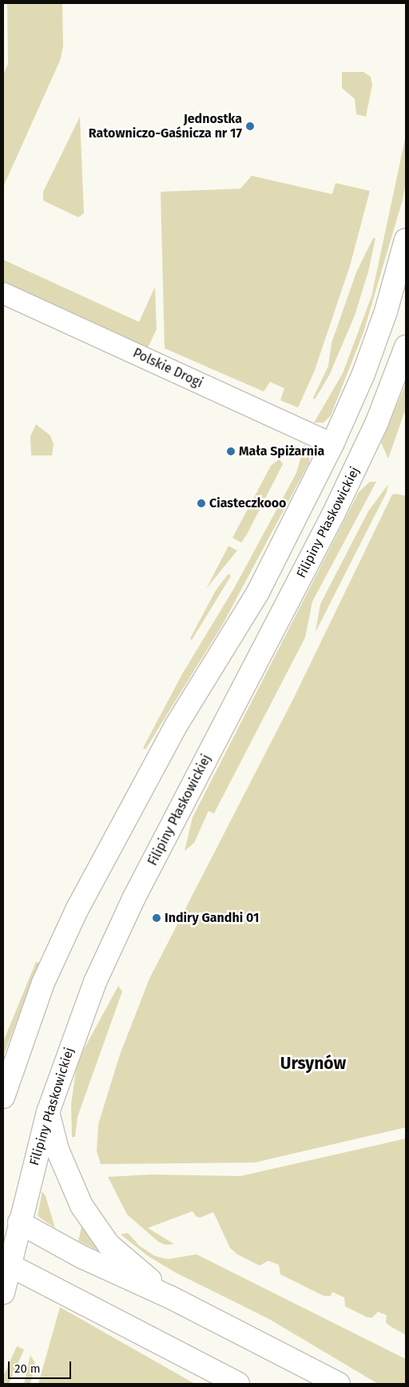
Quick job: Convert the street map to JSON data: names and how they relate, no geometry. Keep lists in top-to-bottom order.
{
  "streets": {
    "main road": ["Filipiny Płaskowickiej"],
    "street": ["Polskie Drogi"]
  },
  "districts": ["Ursynów"],
  "places": [
    "Jednostka Ratowniczo-Gaśnicza nr 17",
    "Mała Spiżarnia",
    "Ciasteczkooo",
    "Indiry Gandhi 01"
  ],
  "scale_bar": "20 m"
}
